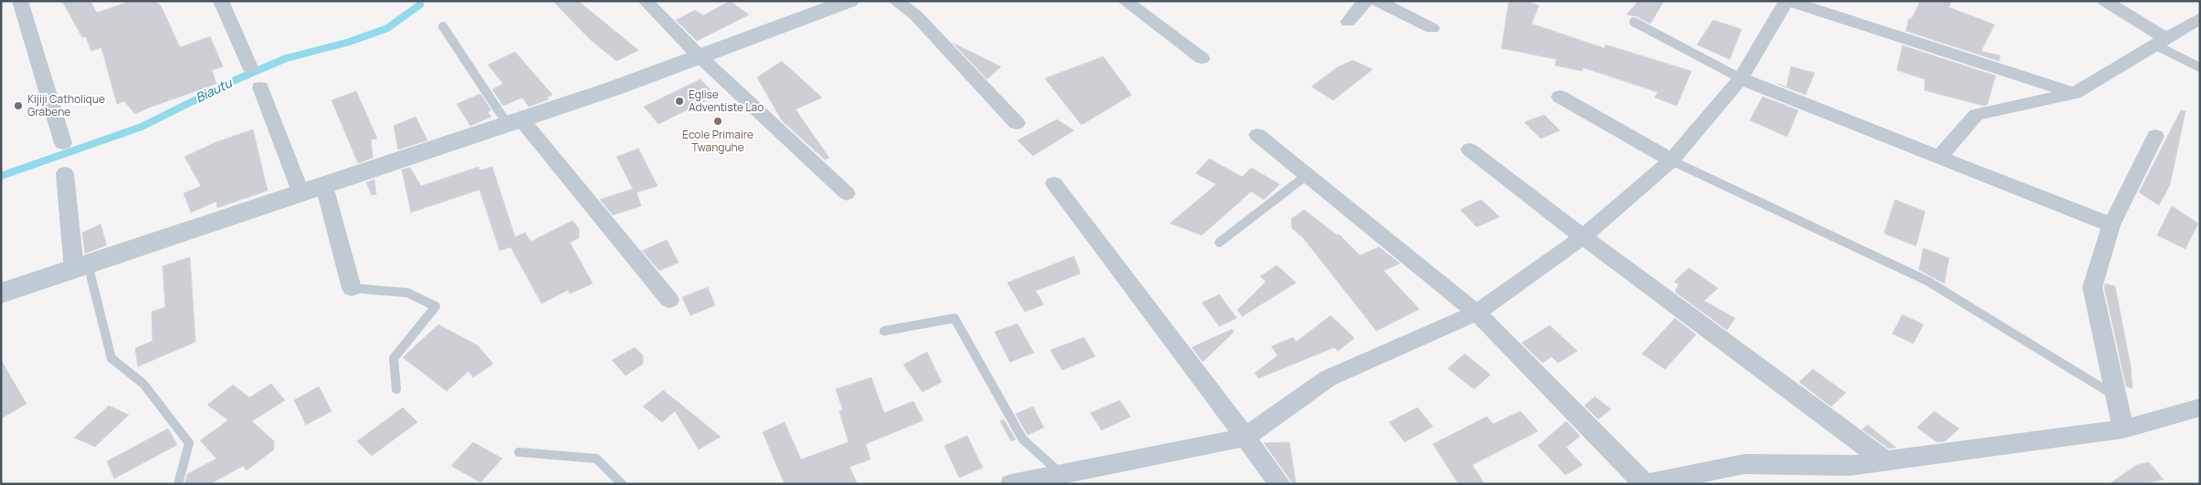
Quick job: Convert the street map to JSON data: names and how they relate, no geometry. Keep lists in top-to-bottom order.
{
  "water": ["Biautu"],
  "places": ["Eglise Adventiste Lao", "Kijiji Catholique Grabene", "Ecole Primaire Twanguhe"]
}
